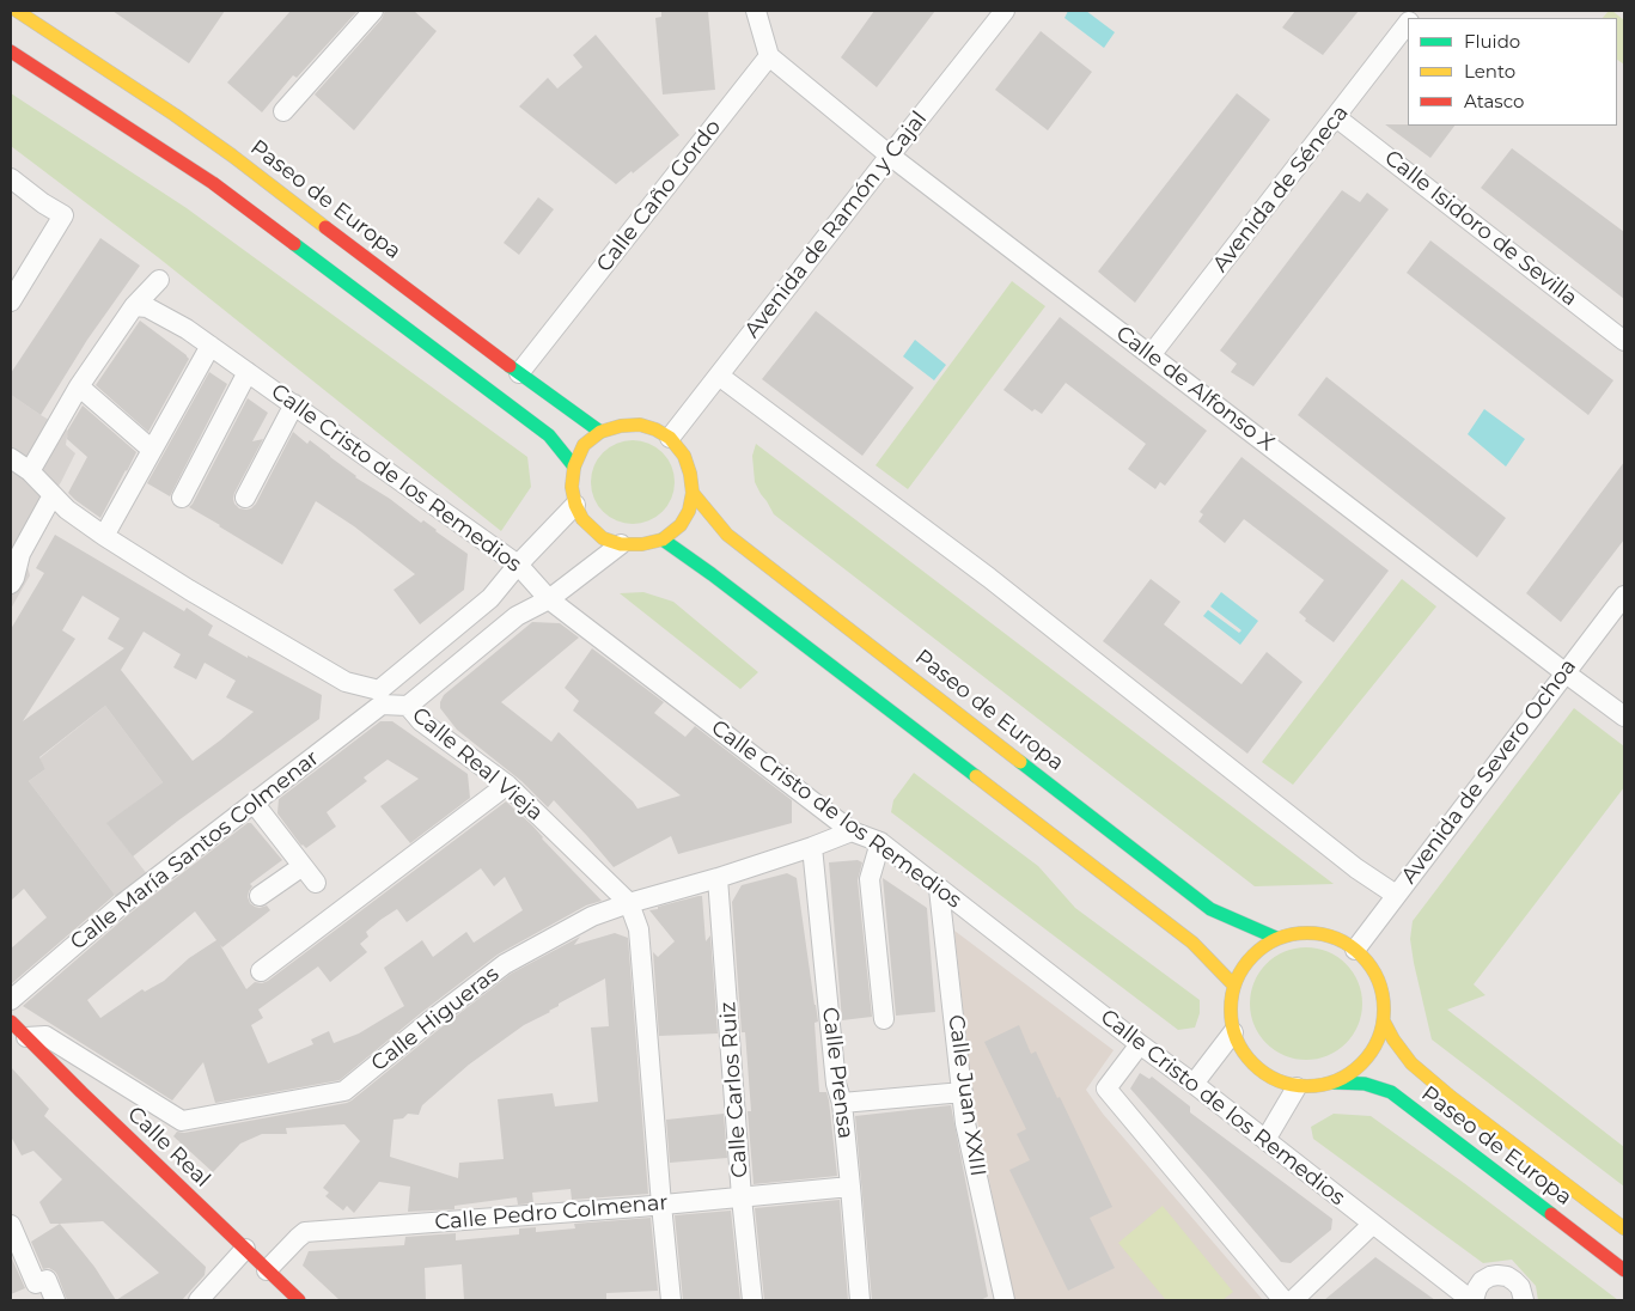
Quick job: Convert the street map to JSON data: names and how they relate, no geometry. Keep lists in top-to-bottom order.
{
  "streets": {
    "main road": ["Paseo de Europa", "Calle Real"],
    "street": [
      "Avenida de Séneca",
      "Calle Caño Gordo",
      "Avenida de Ramón y Cajal",
      "Calle Isidoro de Sevilla",
      "Calle de Alfonso X",
      "Calle Cristo de los Remedios",
      "Calle Real Vieja",
      "Avenida de Severo Ochoa",
      "Calle María Santos Colmenar",
      "Calle Higueras",
      "Calle Prensa",
      "Calle Carlos Ruiz",
      "Calle Juan XXIII",
      "Calle Pedro Colmenar"
    ]
  },
  "crossings": [
    ["Avenida de Séneca", "Calle Isidoro de Sevilla"],
    ["Avenida de Séneca", "Calle de Alfonso X"],
    ["Calle Caño Gordo", "Paseo de Europa"],
    ["Calle Caño Gordo", "Calle de Alfonso X"],
    ["Paseo de Europa", "Avenida de Ramón y Cajal"],
    ["Paseo de Europa", "Avenida de Severo Ochoa"],
    ["Paseo de Europa", "Calle María Santos Colmenar"],
    ["Avenida de Ramón y Cajal", "Calle de Alfonso X"],
    ["Avenida de Ramón y Cajal", "Calle María Santos Colmenar"],
    ["Calle de Alfonso X", "Avenida de Severo Ochoa"],
    ["Calle Cristo de los Remedios", "Calle María Santos Colmenar"],
    ["Calle Cristo de los Remedios", "Calle Higueras"],
    ["Calle Cristo de los Remedios", "Calle Juan XXIII"],
    ["Calle Real Vieja", "Calle María Santos Colmenar"],
    ["Calle Real Vieja", "Calle Higueras"],
    ["Calle Real Vieja", "Calle Pedro Colmenar"],
    ["Calle Higueras", "Calle Prensa"],
    ["Calle Higueras", "Calle Carlos Ruiz"],
    ["Calle Higueras", "Calle Real"],
    ["Calle Prensa", "Calle Pedro Colmenar"],
    ["Calle Carlos Ruiz", "Calle Pedro Colmenar"],
    ["Calle Real", "Calle Pedro Colmenar"]
  ],
  "legend": ["Fluido", "Lento", "Atasco"]
}
